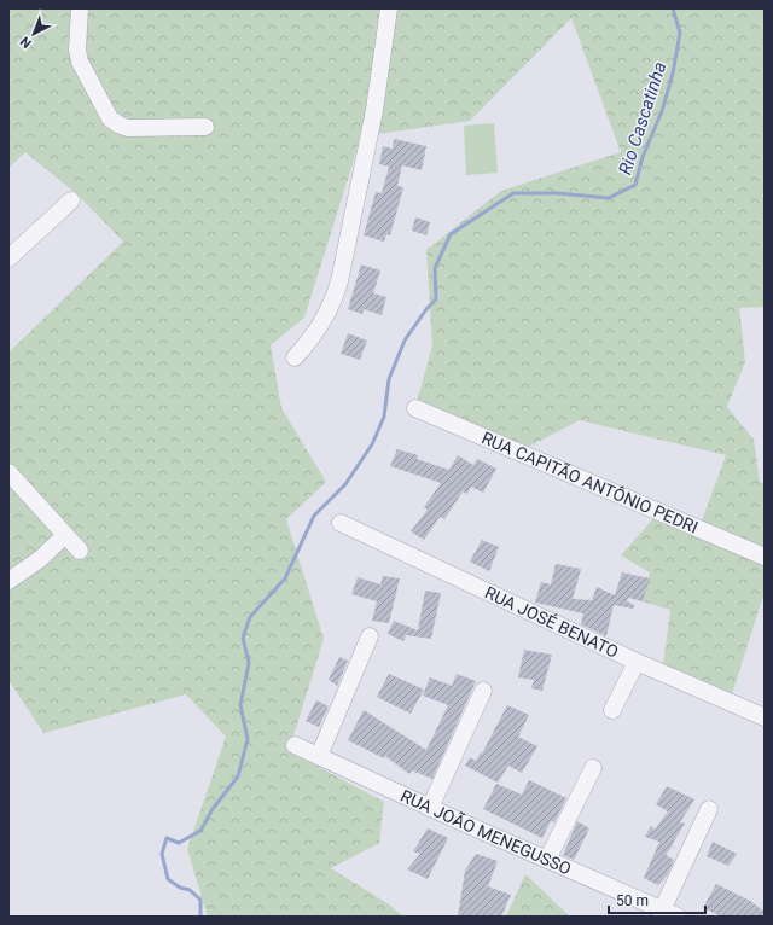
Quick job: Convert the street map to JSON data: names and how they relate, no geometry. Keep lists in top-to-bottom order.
{
  "streets": {
    "street": ["RUA CAPITÃO ANTÔNIO PEDRI", "RUA JOSÉ BENATO", "RUA JOÃO MENEGUSSO"]
  },
  "water": ["Rio Cascatinha"],
  "scale_bar": "50 m",
  "north": "bottom left"
}
